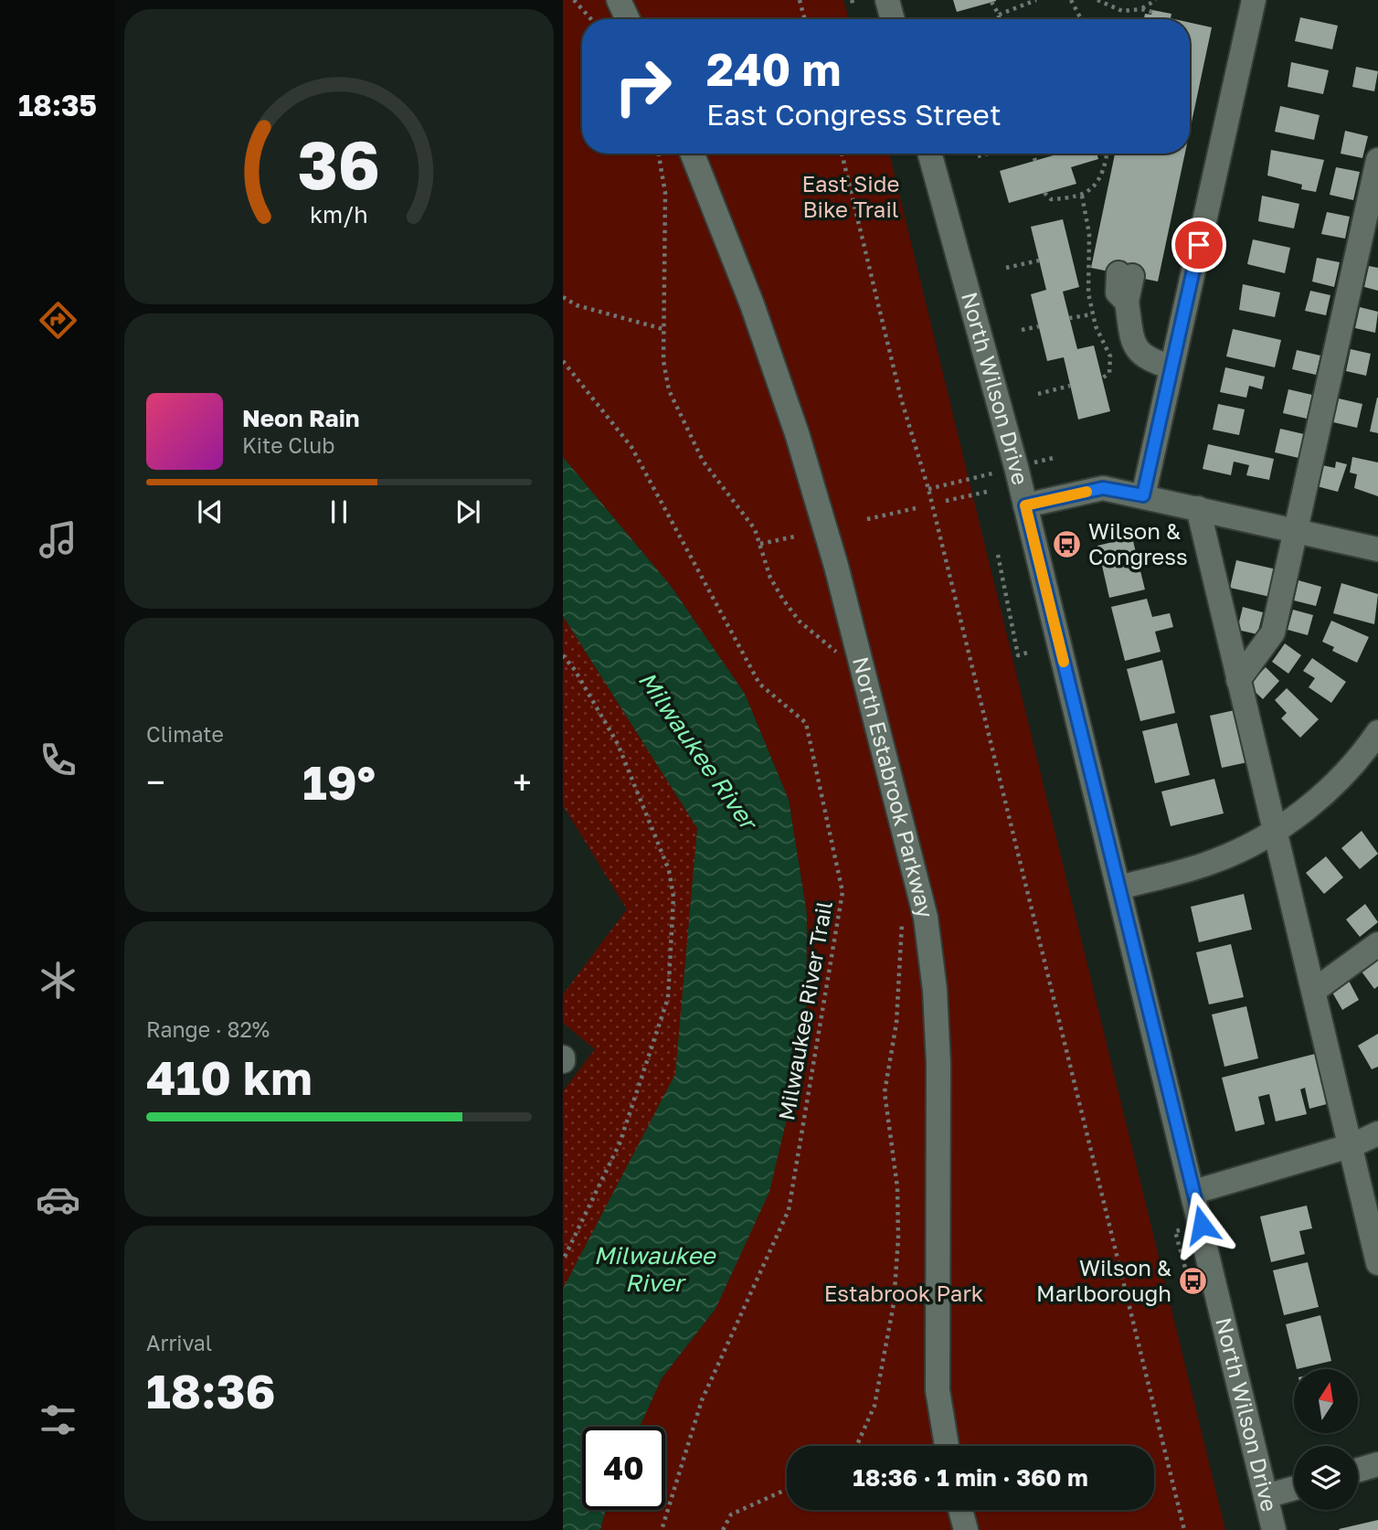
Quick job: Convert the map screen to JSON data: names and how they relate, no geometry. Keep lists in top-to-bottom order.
{
  "streets": {
    "street": ["North Wilson Drive", "North Estabrook Parkway"],
    "path": ["Milwaukee River Trail"]
  },
  "water": ["Milwaukee River"],
  "parks": ["East Side Bike Trail", "Estabrook Park"],
  "places": {
    "bus stop": ["Wilson & Congress", "Wilson & Marlborough"]
  },
  "north": "top",
  "page": {
    "tabs": "18:35",
    "turn": ["240 m", "East Congress Street"],
    "song": ["Neon Rain", "Kite Club"],
    "tile": [
      "Climate",
      ["Range · 82%", "410 km"],
      ["Arrival", "18:36"]
    ],
    "heat": ["−", "19°", "+"],
    "limit": "40",
    "trip": "18:36 · 1 min · 360 m",
    "gauge": ["36", "km/h"]
  }
}
